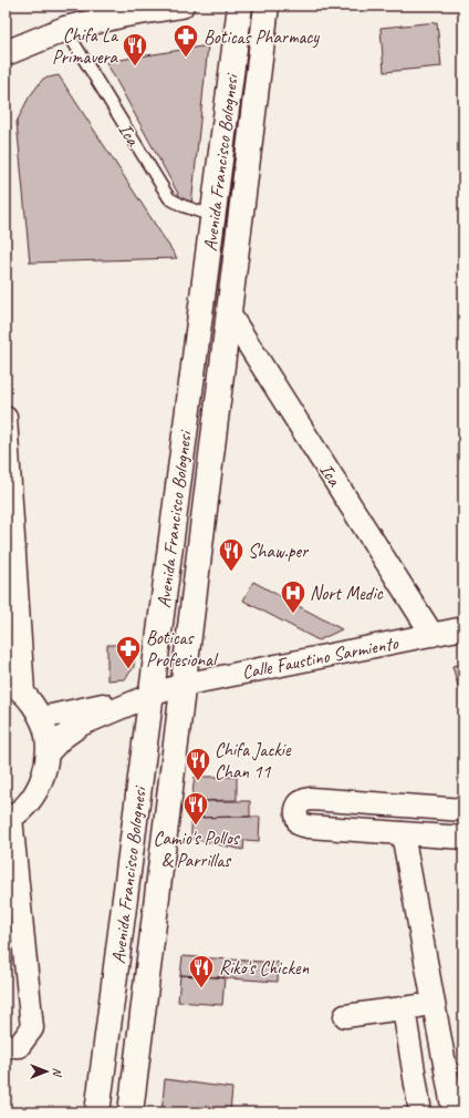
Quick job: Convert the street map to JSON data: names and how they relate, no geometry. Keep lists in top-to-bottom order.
{
  "streets": {
    "main road": ["Avenida Francisco Bolognesi"],
    "street": ["Ica", "Calle Faustino Sarmiento"]
  },
  "crossings": [
    ["Ica", "Avenida Francisco Bolognesi"],
    ["Ica", "Calle Faustino Sarmiento"],
    ["Avenida Francisco Bolognesi", "Calle Faustino Sarmiento"]
  ],
  "places": {
    "pharmacy": ["Boticas Pharmacy", "Boticas Profesional"],
    "restaurant": [
      "Chifa La Primavera",
      "Shaw.per",
      "Chifa Jackie Chan 11",
      "Camio's Pollos & Parrillas",
      "Riko's Chicken"
    ],
    "hospital": ["Nort Medic"]
  },
  "north": "right"
}
